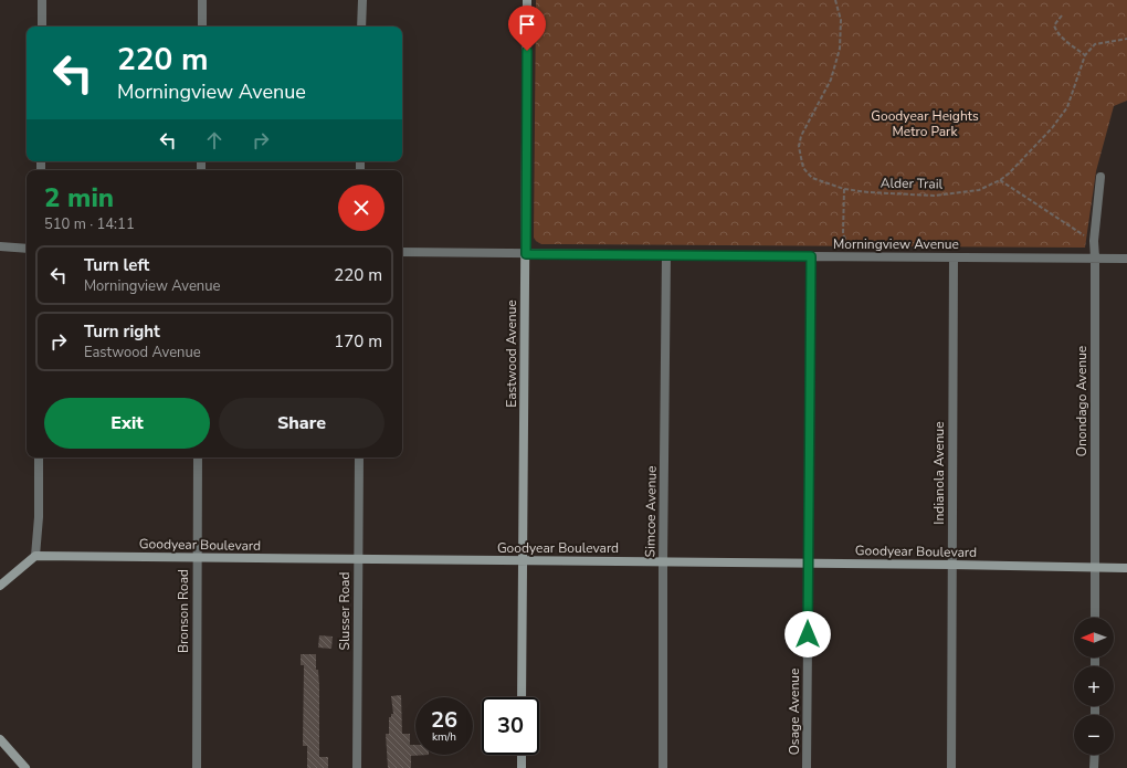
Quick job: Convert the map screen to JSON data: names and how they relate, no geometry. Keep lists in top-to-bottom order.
{
  "streets": {
    "street": [
      "Morningview Avenue",
      "Eastwood Avenue",
      "Onondago Avenue",
      "Indianola Avenue",
      "Simcoe Avenue",
      "Goodyear Boulevard",
      "Bronson Road",
      "Slusser Road",
      "Osage Avenue"
    ],
    "path": ["Alder Trail"]
  },
  "crossings": [
    ["Morningview Avenue", "Eastwood Avenue"],
    ["Morningview Avenue", "Onondago Avenue"],
    ["Morningview Avenue", "Indianola Avenue"],
    ["Morningview Avenue", "Simcoe Avenue"],
    ["Morningview Avenue", "Osage Avenue"],
    ["Eastwood Avenue", "Goodyear Boulevard"],
    ["Onondago Avenue", "Goodyear Boulevard"],
    ["Indianola Avenue", "Goodyear Boulevard"],
    ["Simcoe Avenue", "Goodyear Boulevard"],
    ["Goodyear Boulevard", "Bronson Road"],
    ["Goodyear Boulevard", "Slusser Road"],
    ["Goodyear Boulevard", "Osage Avenue"]
  ],
  "parks": ["Goodyear Heights Metro Park"],
  "north": "left",
  "page": {
    "turn": ["220 m", "Morningview Avenue"],
    "heading": ["2 min", "510 m · 14:11"],
    "list": [
      {
        "name": "Turn left",
        "note": "Morningview Avenue",
        "value": "220 m"
      },
      {
        "name": "Turn right",
        "note": "Eastwood Avenue",
        "value": "170 m"
      }
    ],
    "buttons": ["Exit", "Share"],
    "map_buttons": ["+", "−"],
    "speed": "26 km/h",
    "limit": "30"
  }
}
